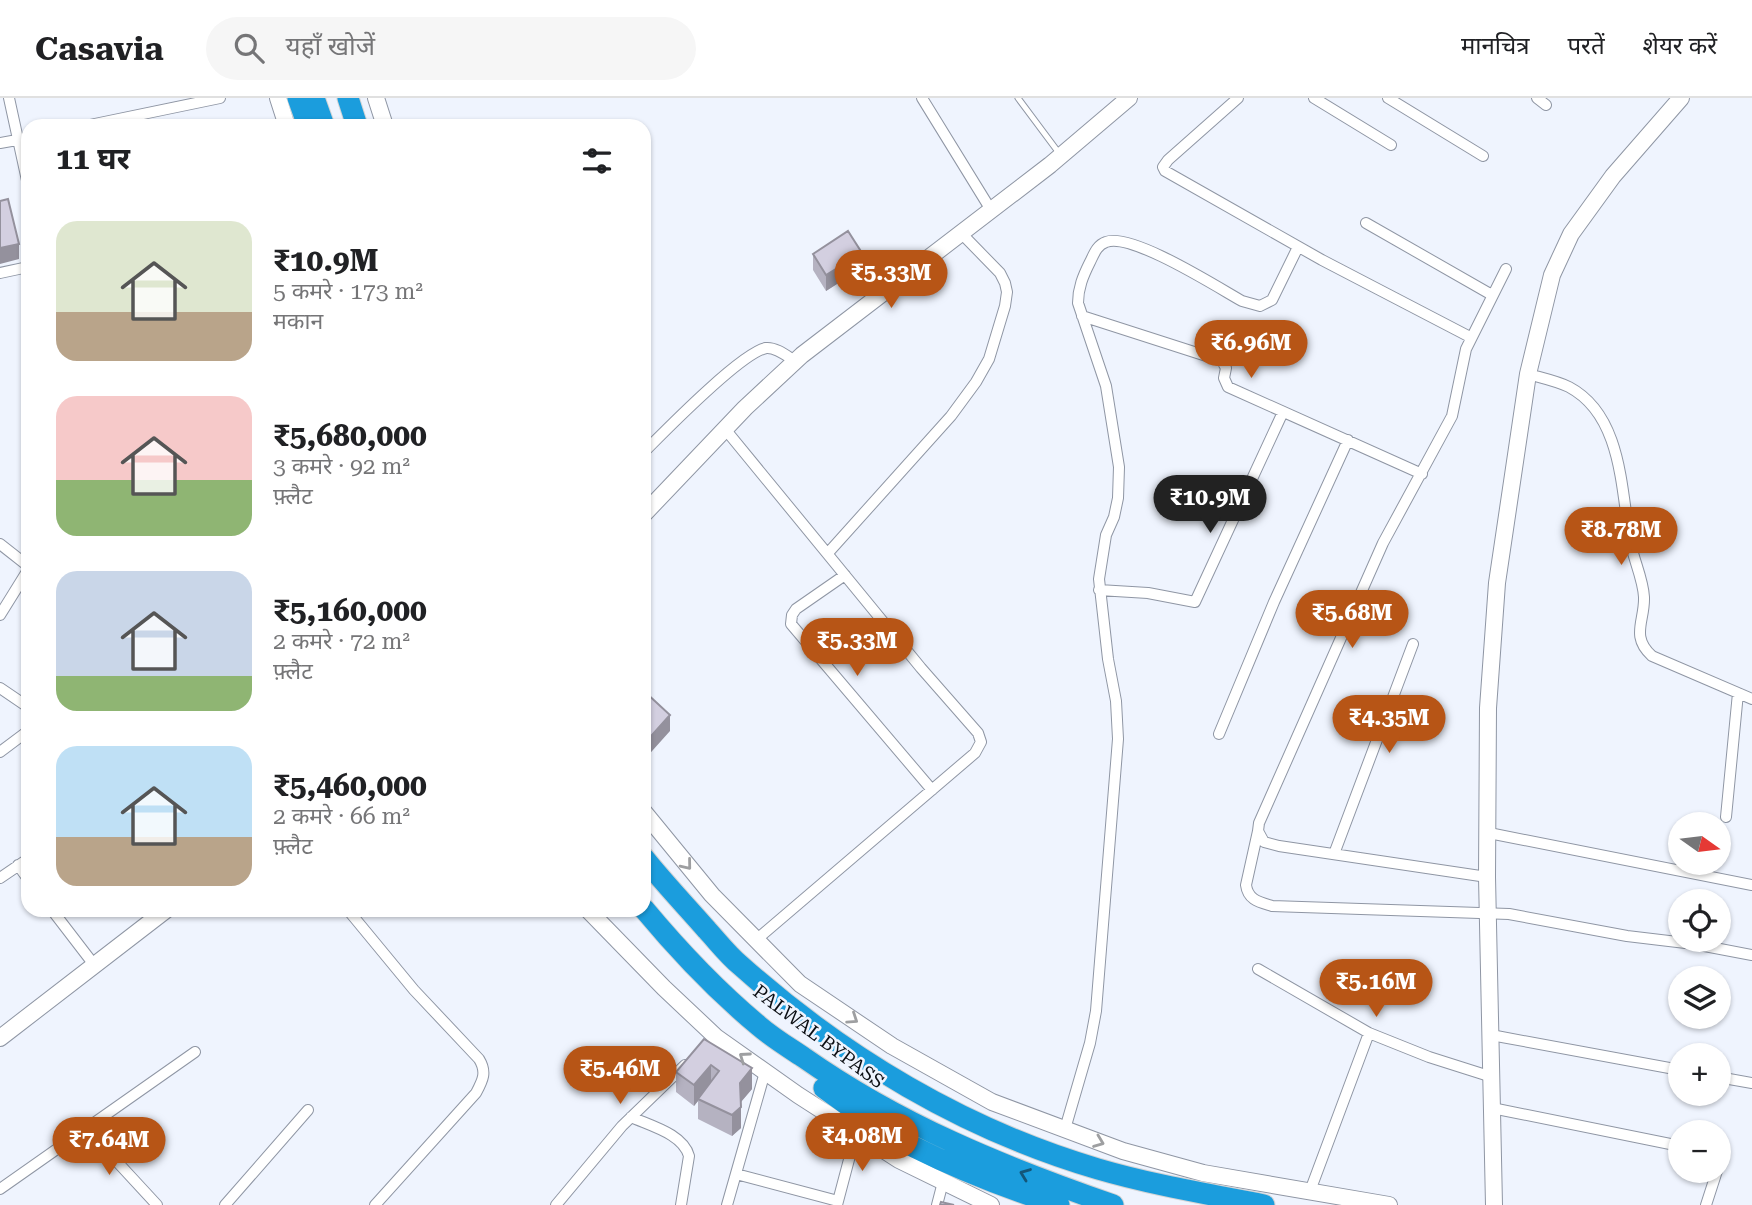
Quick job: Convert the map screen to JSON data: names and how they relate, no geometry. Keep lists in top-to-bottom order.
{
  "streets": {
    "highway": ["PALWAL BYPASS"]
  },
  "north": "right",
  "page": {
    "header": "Casavia",
    "search": "यहाँ खोजें",
    "nav": ["मानचित्र", "परतें", "शेयर करें"],
    "heading": "11 घर",
    "list": [
      {
        "name": "₹10.9M",
        "note": "5 कमरे · 173 m² · मकान"
      },
      {
        "name": "₹5,680,000",
        "note": "3 कमरे · 92 m² · फ़्लैट"
      },
      {
        "name": "₹5,160,000",
        "note": "2 कमरे · 72 m² · फ़्लैट"
      },
      {
        "name": "₹5,460,000",
        "note": "2 कमरे · 66 m² · फ़्लैट"
      }
    ],
    "price": [
      "₹5.33M",
      "₹6.96M",
      "₹10.9M",
      "₹8.78M",
      "₹5.68M",
      "₹5.33M",
      "₹4.35M",
      "₹5.16M",
      "₹5.46M",
      "₹4.08M",
      "₹7.64M"
    ],
    "map_buttons": ["+", "−"]
  }
}
